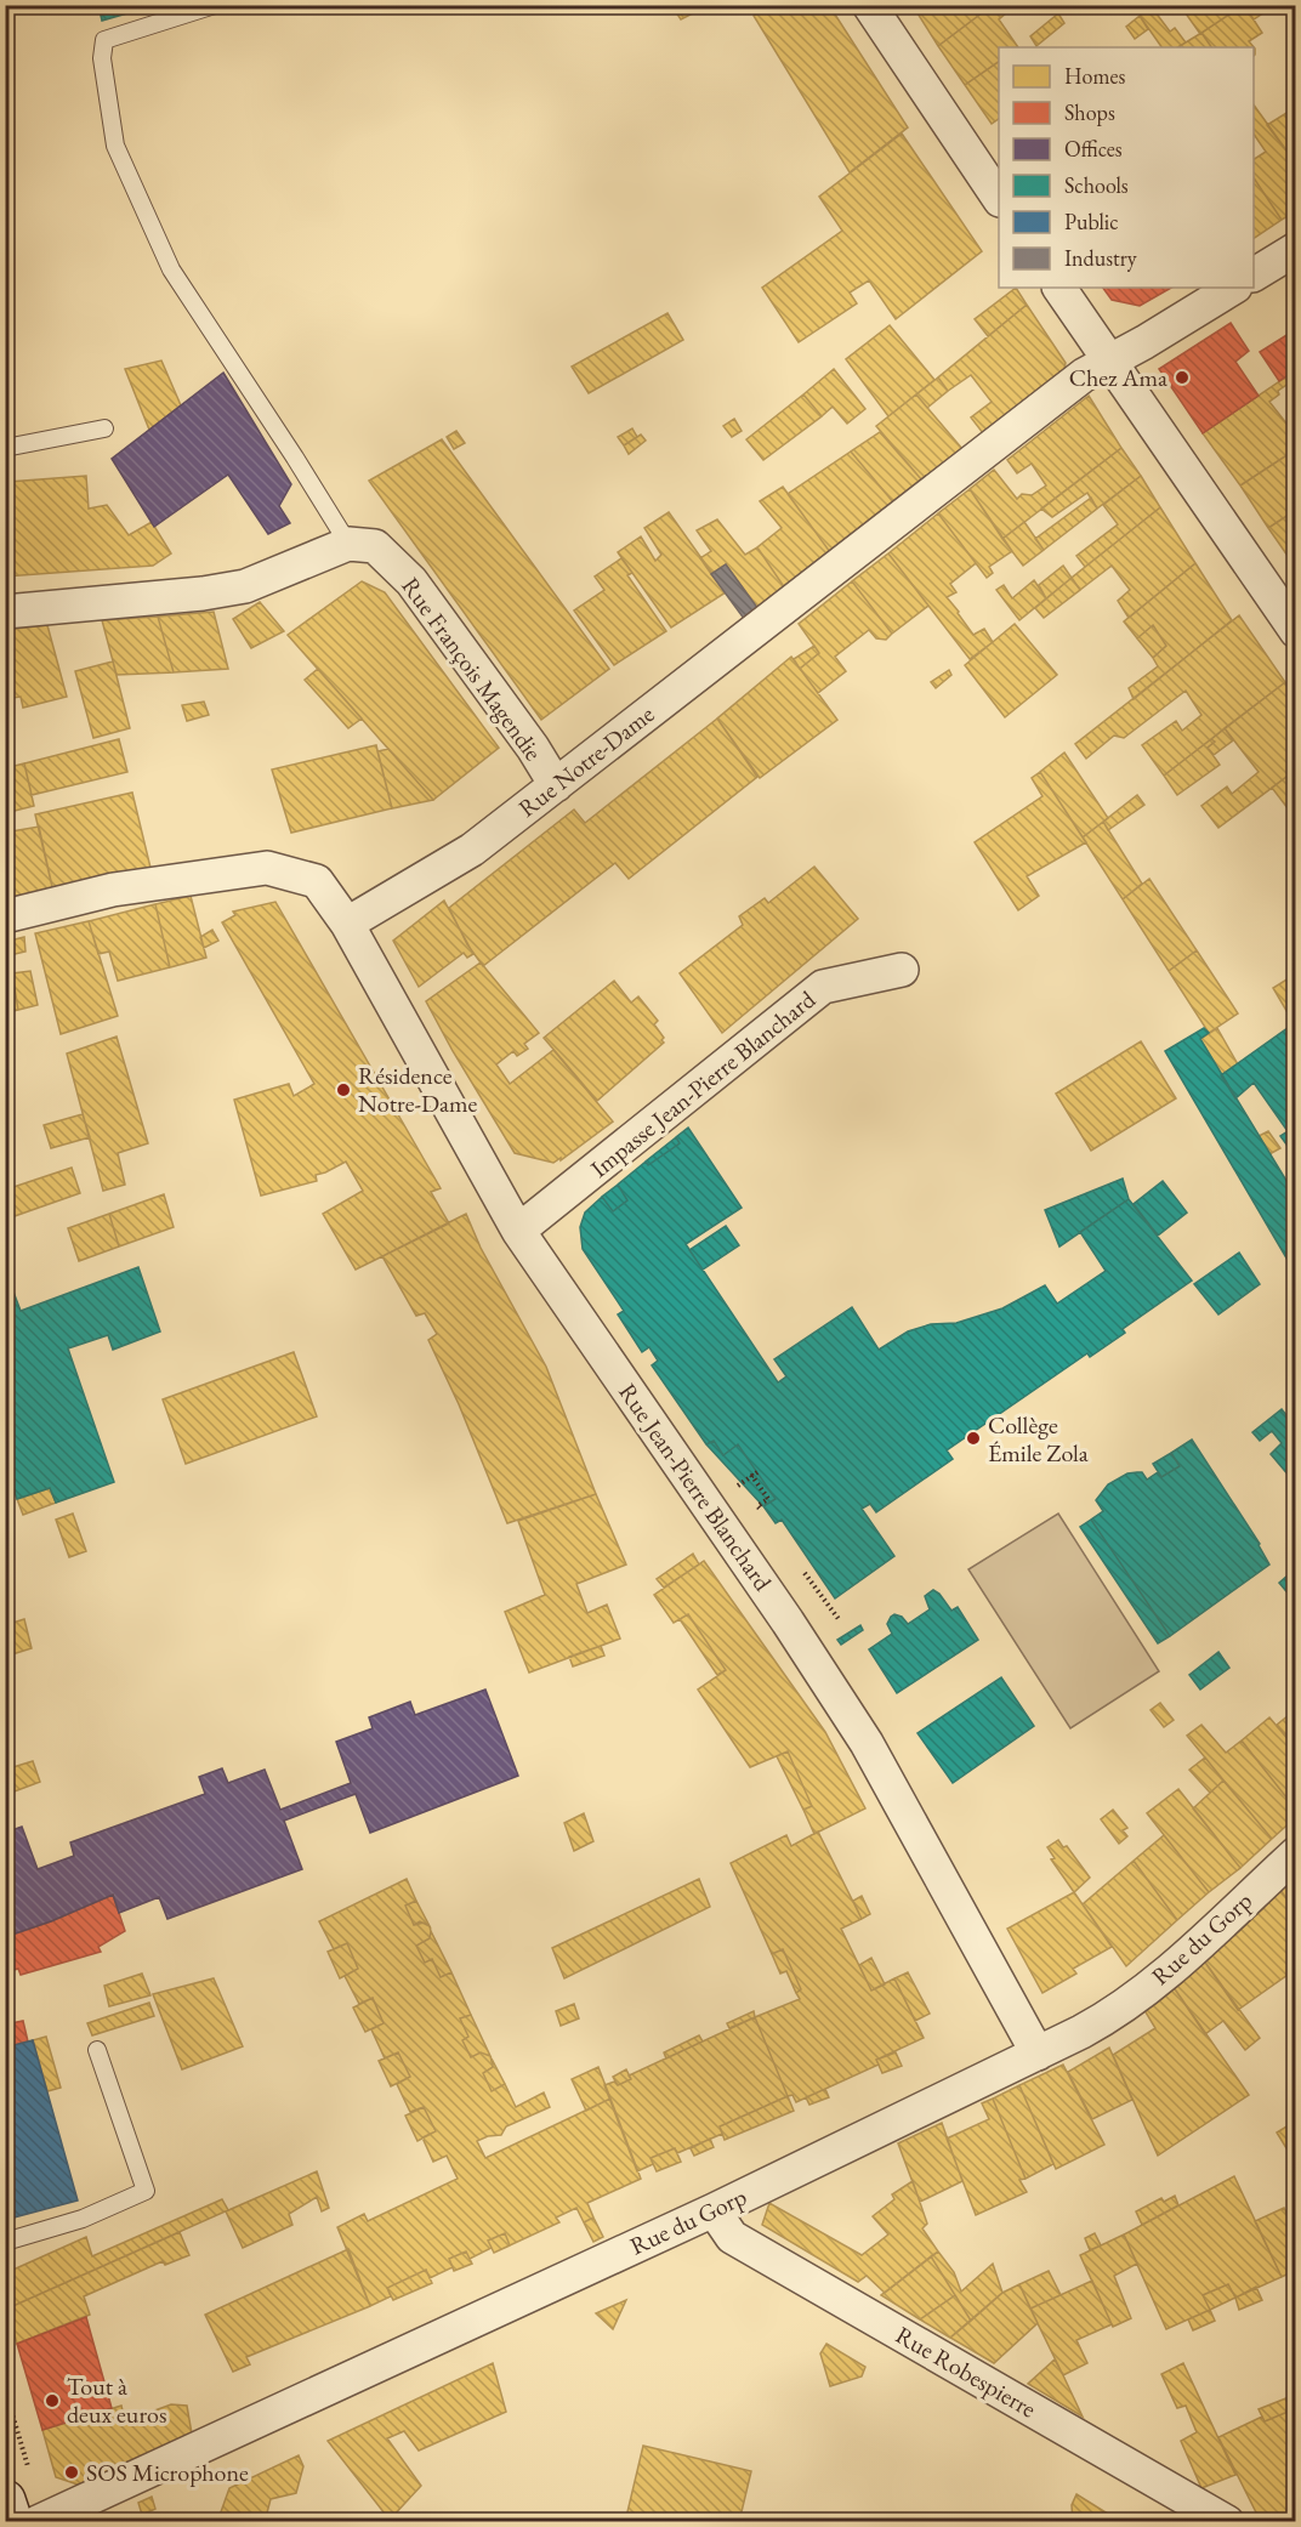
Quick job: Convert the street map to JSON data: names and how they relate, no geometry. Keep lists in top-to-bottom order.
{
  "streets": {
    "street": [
      "Rue François Magendie",
      "Rue Notre-Dame",
      "Impasse Jean-Pierre Blanchard",
      "Rue Jean-Pierre Blanchard",
      "Rue du Gorp",
      "Rue Robespierre"
    ]
  },
  "crossings": [
    ["Rue François Magendie", "Rue Notre-Dame"],
    ["Rue Notre-Dame", "Rue Jean-Pierre Blanchard"],
    ["Impasse Jean-Pierre Blanchard", "Rue Jean-Pierre Blanchard"],
    ["Rue Jean-Pierre Blanchard", "Rue du Gorp"],
    ["Rue du Gorp", "Rue Robespierre"]
  ],
  "places": [
    "Chez Ama",
    "Résidence Notre-Dame",
    "Collège Émile Zola",
    "Tout à deux euros",
    "SOS Microphone"
  ],
  "legend": [
    "Homes",
    "Shops",
    "Offices",
    "Schools",
    "Public",
    "Industry"
  ]
}
